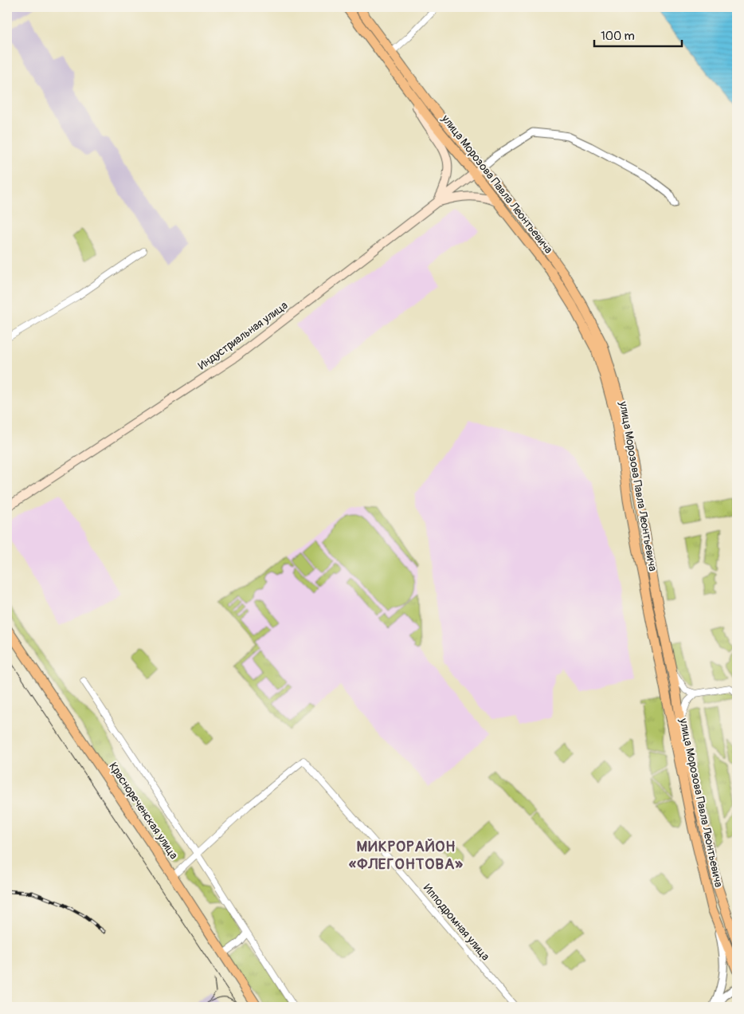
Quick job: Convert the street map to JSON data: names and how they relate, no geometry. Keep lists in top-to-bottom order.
{
  "streets": {
    "main road": ["улица Морозова Павла Леонтьевича", "Индустриальная улица", "Краснореченская улица"],
    "street": ["Ипподромная улица"]
  },
  "crossings": [
    ["улица Морозова Павла Леонтьевича", "Индустриальная улица"]
  ],
  "districts": ["МИКРОРАЙОН «ФЛЕГОНТОВА»"],
  "scale_bar": "100 m"
}
